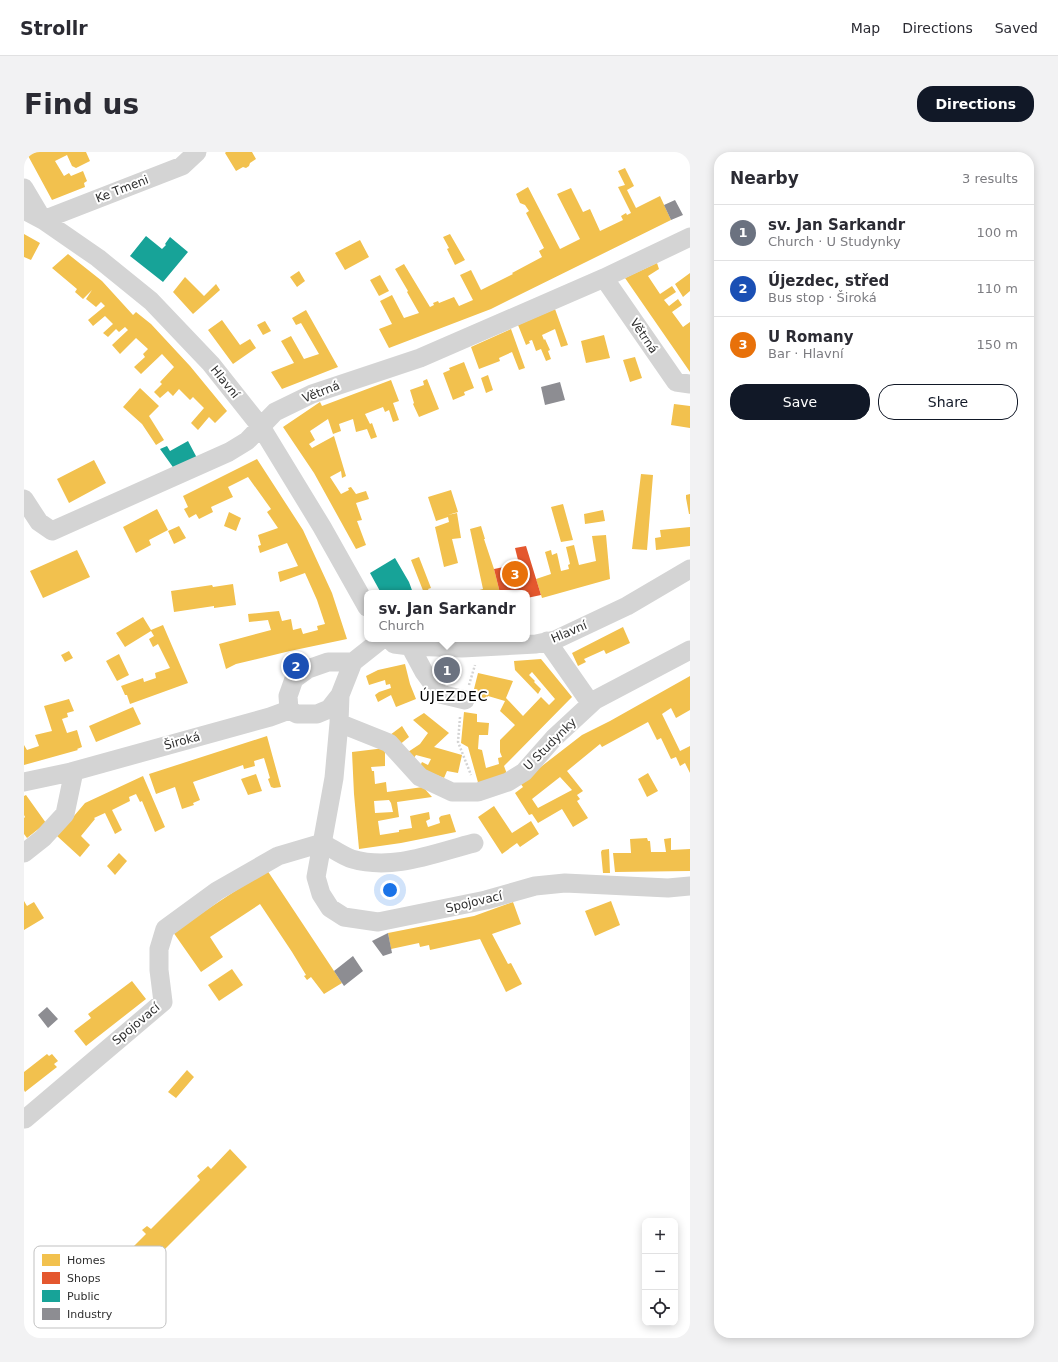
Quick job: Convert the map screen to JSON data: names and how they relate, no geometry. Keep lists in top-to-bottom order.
{
  "streets": {
    "street": [
      "Ke Tmeni",
      "Větrná",
      "Hlavní",
      "Široká",
      "U Studynky",
      "Spojovací"
    ]
  },
  "crossings": [
    ["Ke Tmeni", "Hlavní"],
    ["Větrná", "Hlavní"],
    ["U Studynky", "Spojovací"]
  ],
  "districts": ["ÚJEZDEC"],
  "legend": [
    "Homes",
    "Shops",
    "Public",
    "Industry"
  ],
  "page": {
    "header": "Strollr",
    "nav": ["Map", "Directions", "Saved"],
    "buttons": [
      "Directions",
      ["Save", "Share"]
    ],
    "title": "Find us",
    "heading": ["Nearby", "3 results"],
    "list": [
      {
        "mark": "1",
        "name": "sv. Jan Sarkandr",
        "note": "Church · U Studynky",
        "value": "100 m"
      },
      {
        "mark": "2",
        "name": "Újezdec, střed",
        "note": "Bus stop · Široká",
        "value": "110 m"
      },
      {
        "mark": "3",
        "name": "U Romany",
        "note": "Bar · Hlavní",
        "value": "150 m"
      }
    ],
    "pins": ["3", "2", "1"],
    "popup": ["sv. Jan Sarkandr", "Church"],
    "map_buttons": ["+", "−"]
  }
}
